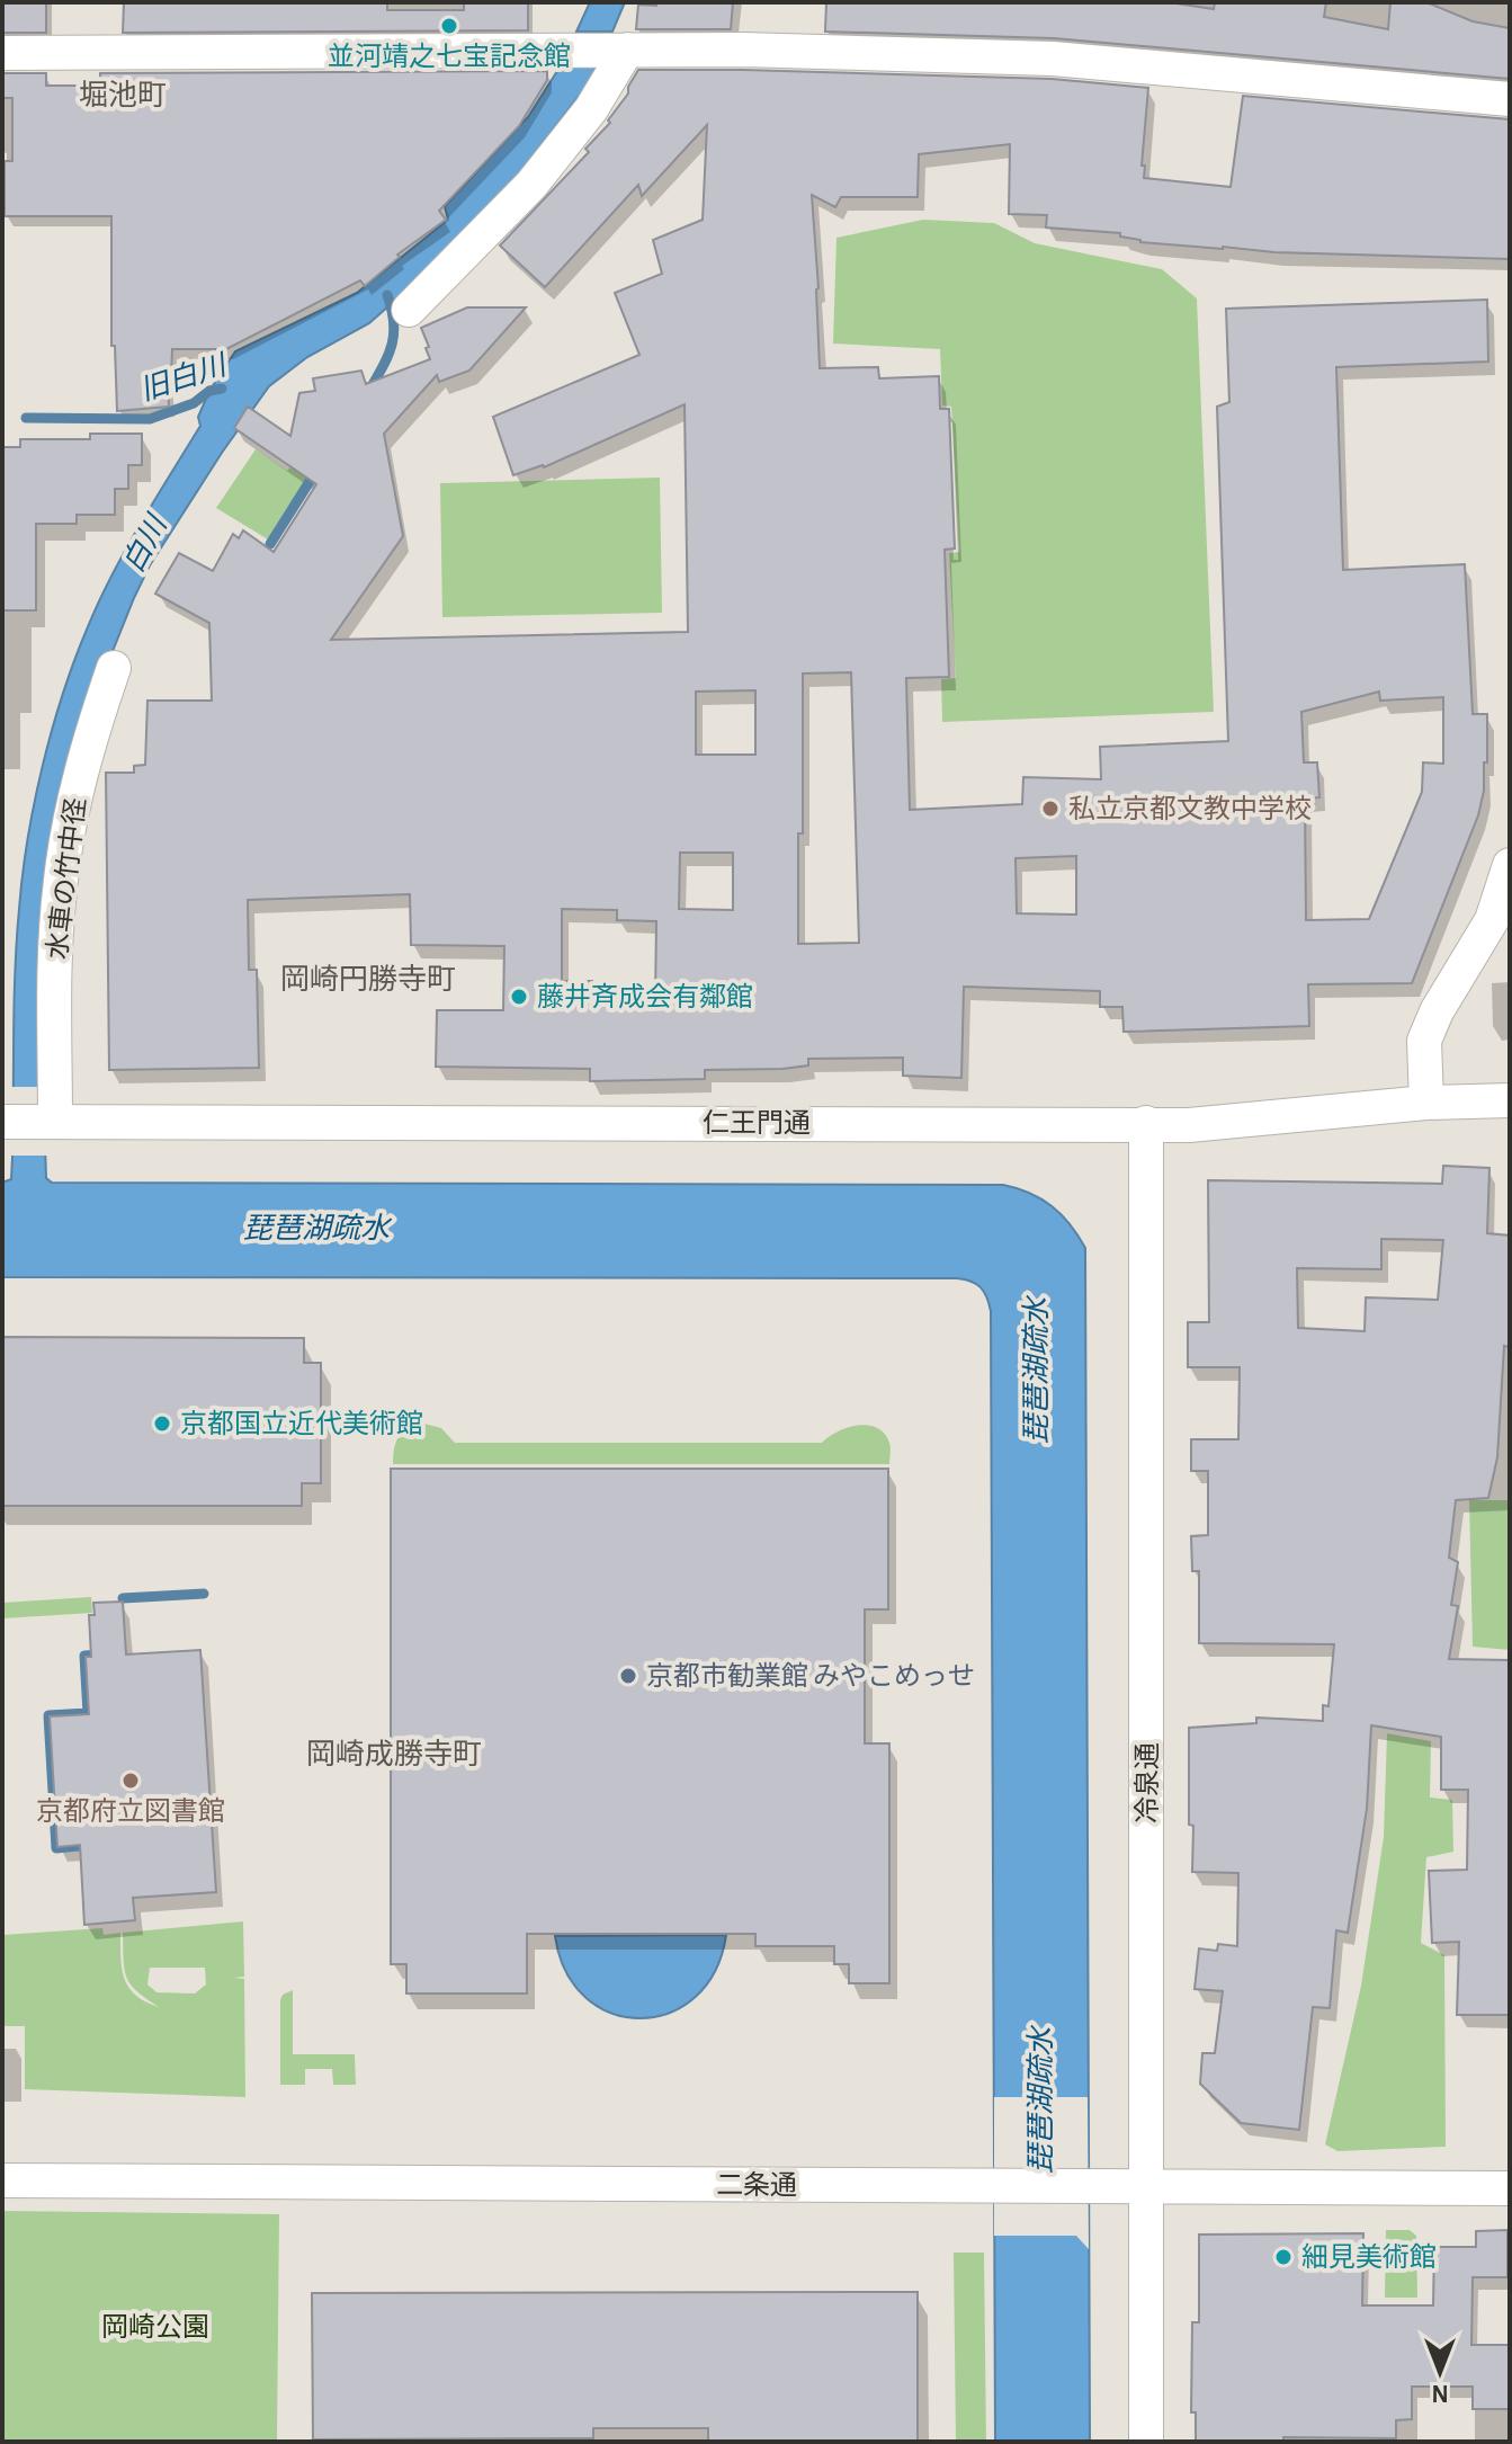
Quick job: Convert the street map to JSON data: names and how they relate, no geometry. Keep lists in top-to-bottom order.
{
  "streets": {
    "street": [
      "水車の竹中径",
      "仁王門通",
      "冷泉通",
      "二条通"
    ]
  },
  "crossings": [
    ["水車の竹中径", "仁王門通"],
    ["仁王門通", "冷泉通"],
    ["冷泉通", "二条通"]
  ],
  "districts": ["堀池町", "岡崎円勝寺町", "岡崎成勝寺町"],
  "water": ["旧白川", "白川", "琵琶湖疏水"],
  "parks": ["岡崎公園"],
  "places": [
    "並河靖之七宝記念館",
    "私立京都文教中学校",
    "藤井斉成会有鄰館",
    "京都国立近代美術館",
    "京都市勧業館 みやこめっせ",
    "京都府立図書館",
    "細見美術館"
  ],
  "north": "bottom"
}
